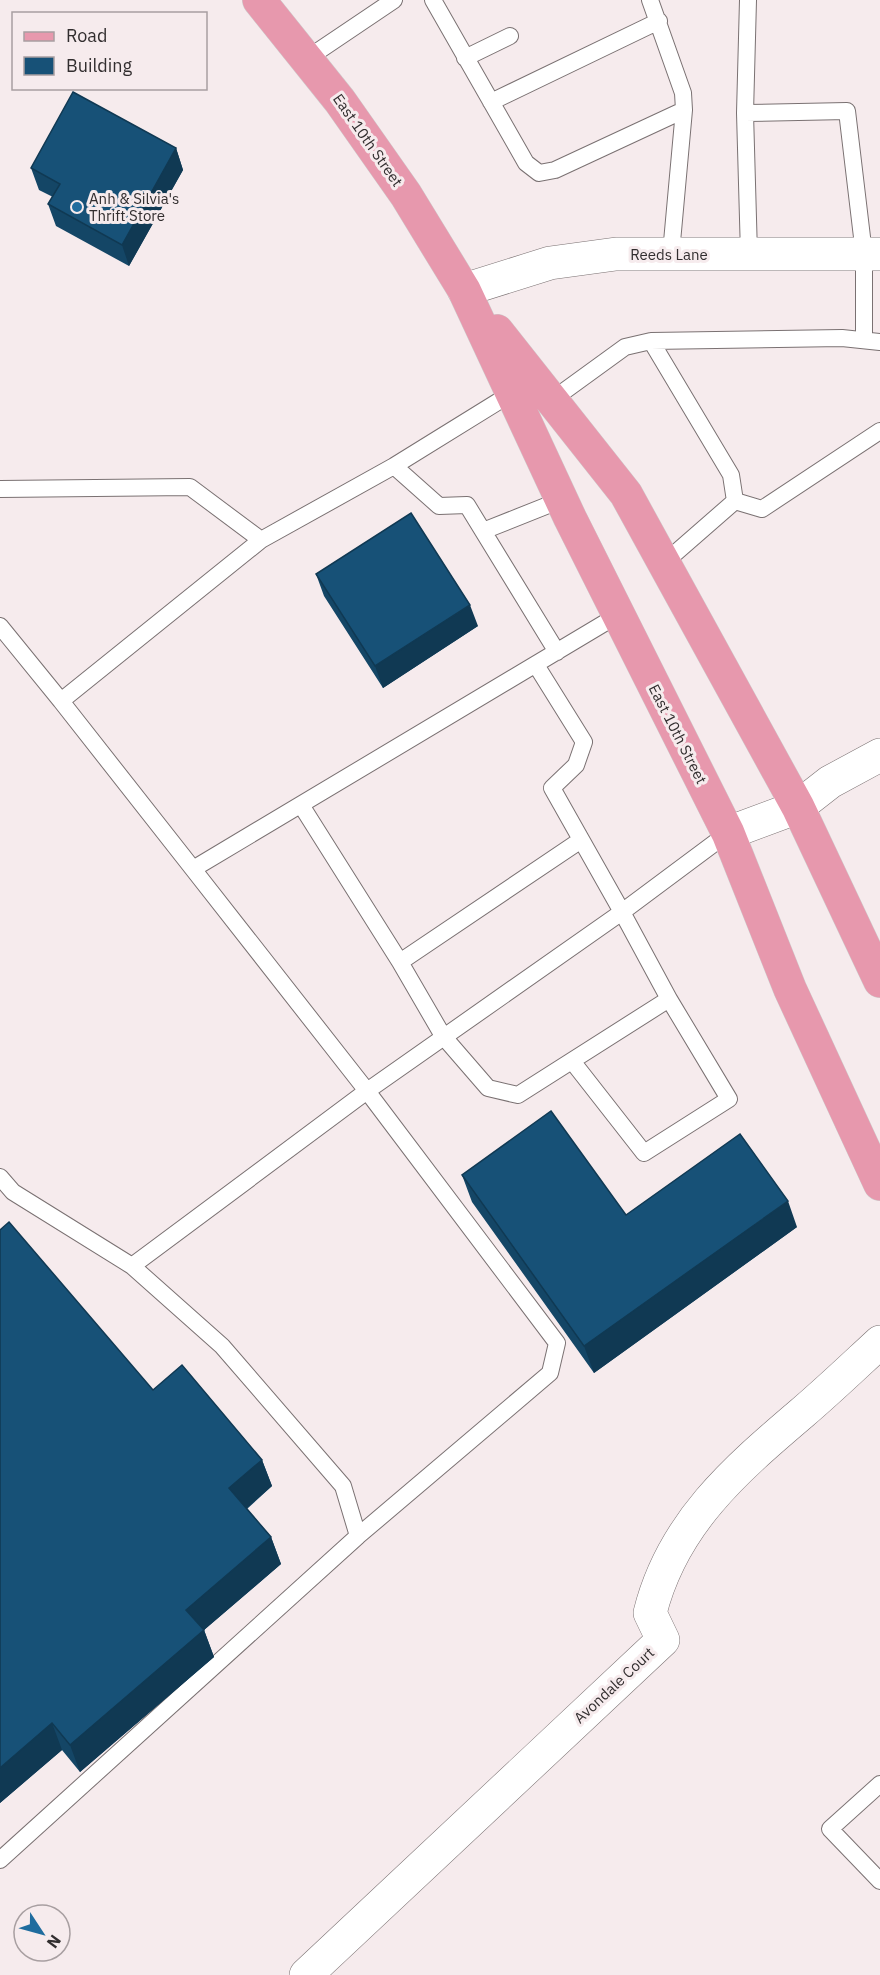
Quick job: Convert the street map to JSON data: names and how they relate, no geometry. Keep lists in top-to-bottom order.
{
  "streets": {
    "main road": ["East 10th Street"],
    "street": ["Reeds Lane", "Avondale Court"]
  },
  "crossings": [
    ["East 10th Street", "Reeds Lane"]
  ],
  "places": ["Anh & Silvia's Thrift Store"],
  "legend": ["Road", "Building"],
  "north": "bottom right"
}
